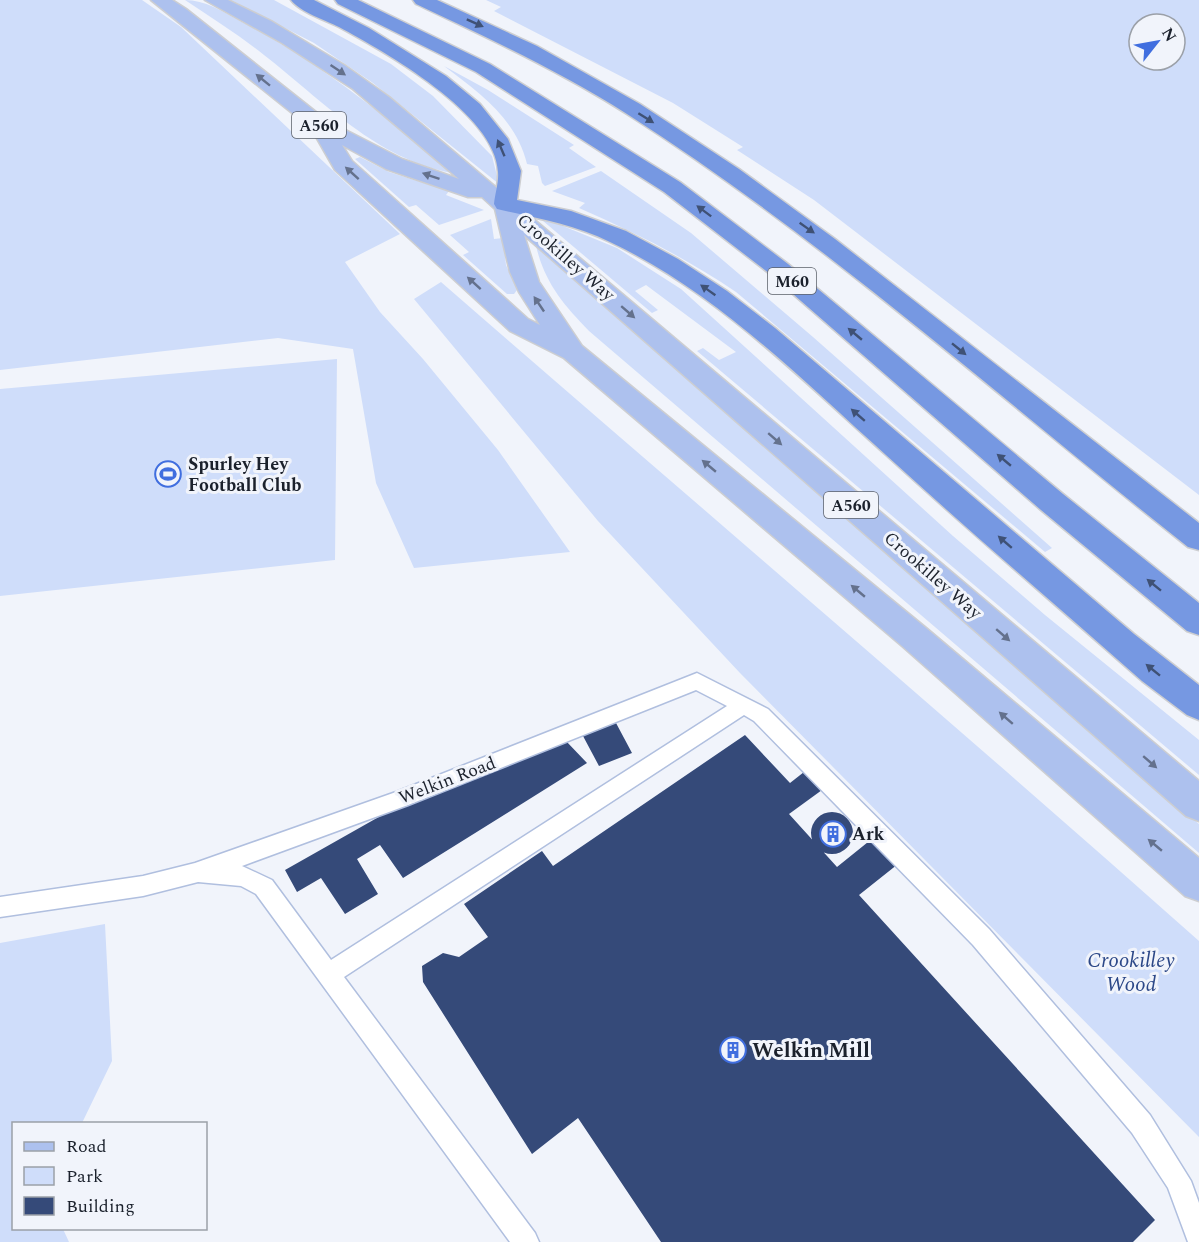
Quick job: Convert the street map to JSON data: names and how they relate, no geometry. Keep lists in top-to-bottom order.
{
  "streets": {
    "highway": ["M60"],
    "main road": ["A560", "Crookilley Way"],
    "lane": ["Welkin Road"]
  },
  "parks": ["Crookilley Wood"],
  "places": {
    "sports": ["Spurley Hey Football Club"],
    "building": ["Ark", "Welkin Mill"]
  },
  "legend": ["Road", "Park", "Building"],
  "north": "top right"
}
